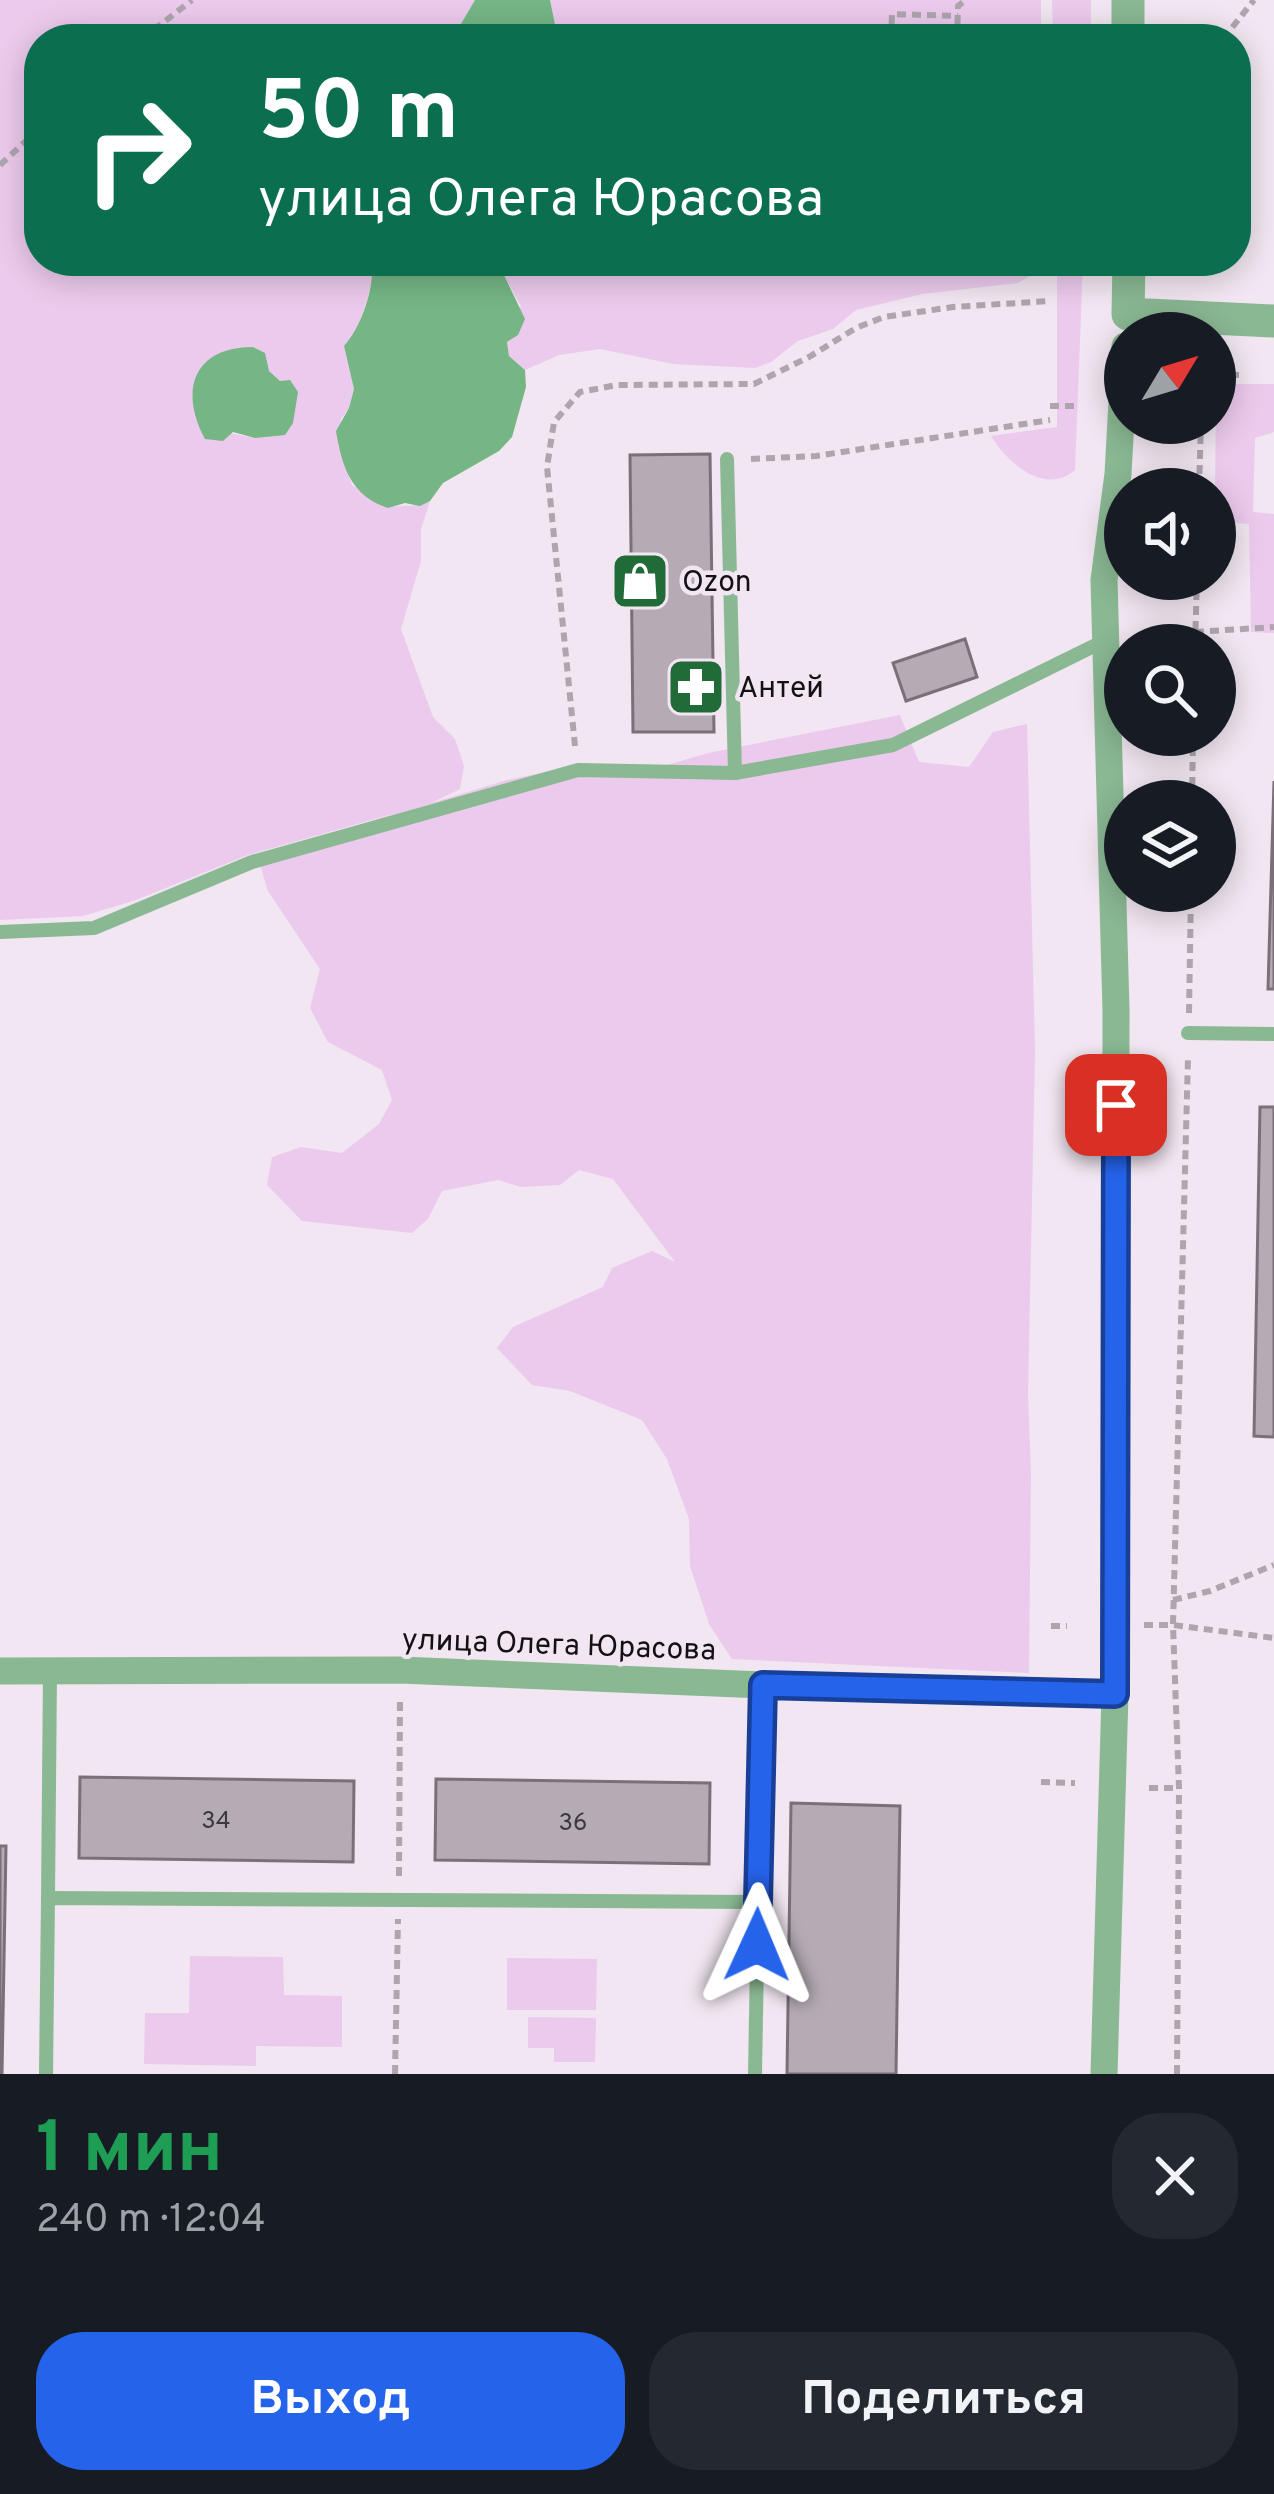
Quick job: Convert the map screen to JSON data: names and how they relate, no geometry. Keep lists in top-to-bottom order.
{
  "streets": {
    "street": ["улица Олега Юрасова"]
  },
  "places": {
    "shop": ["Ozon"],
    "pharmacy": ["Антей"]
  },
  "house_numbers": ["34", "36"],
  "north": "top right",
  "page": {
    "turn": ["50 m", "улица Олега Юрасова"],
    "heading": ["1 мин", "240 m · 12:04"],
    "buttons": ["Выход", "Поделиться"]
  }
}
